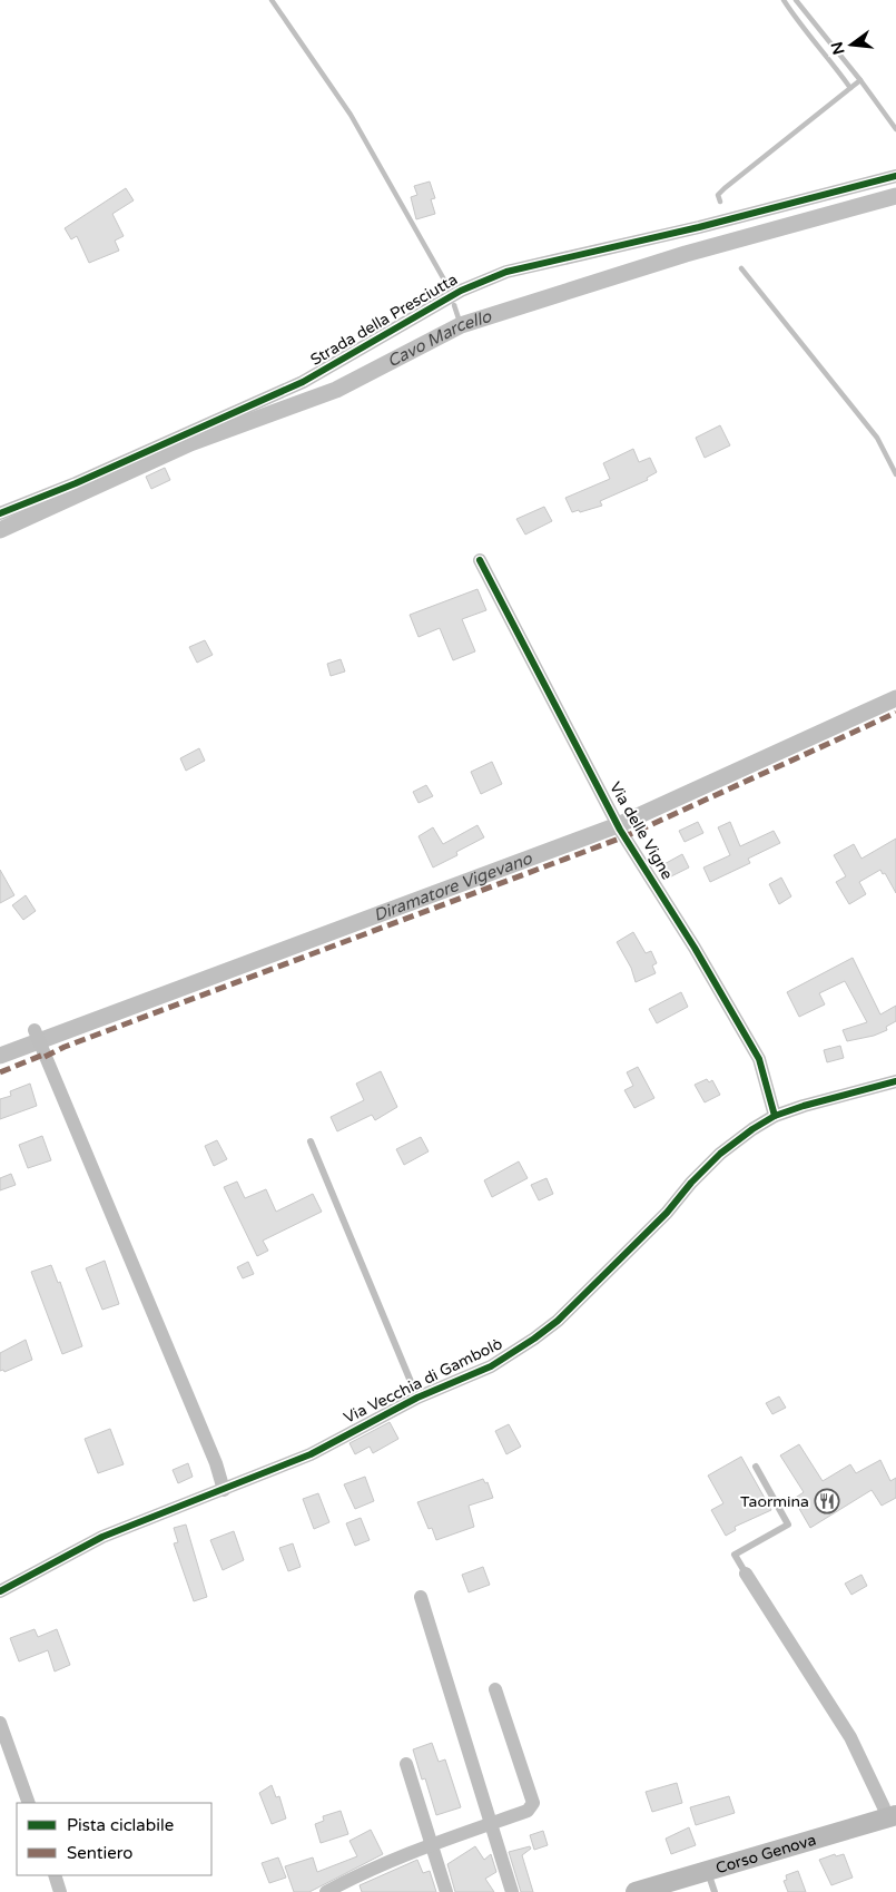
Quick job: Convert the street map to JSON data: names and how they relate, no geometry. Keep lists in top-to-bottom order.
{
  "streets": {
    "main road": ["Corso Genova"],
    "street": ["Strada della Presciutta", "Via delle Vigne", "Via Vecchia di Gambolò"]
  },
  "crossings": [
    ["Via delle Vigne", "Via Vecchia di Gambolò"]
  ],
  "water": ["Cavo Marcello", "Diramatore Vigevano"],
  "places": {
    "restaurant": ["Taormina"]
  },
  "legend": ["Pista ciclabile", "Sentiero"],
  "north": "left"
}
